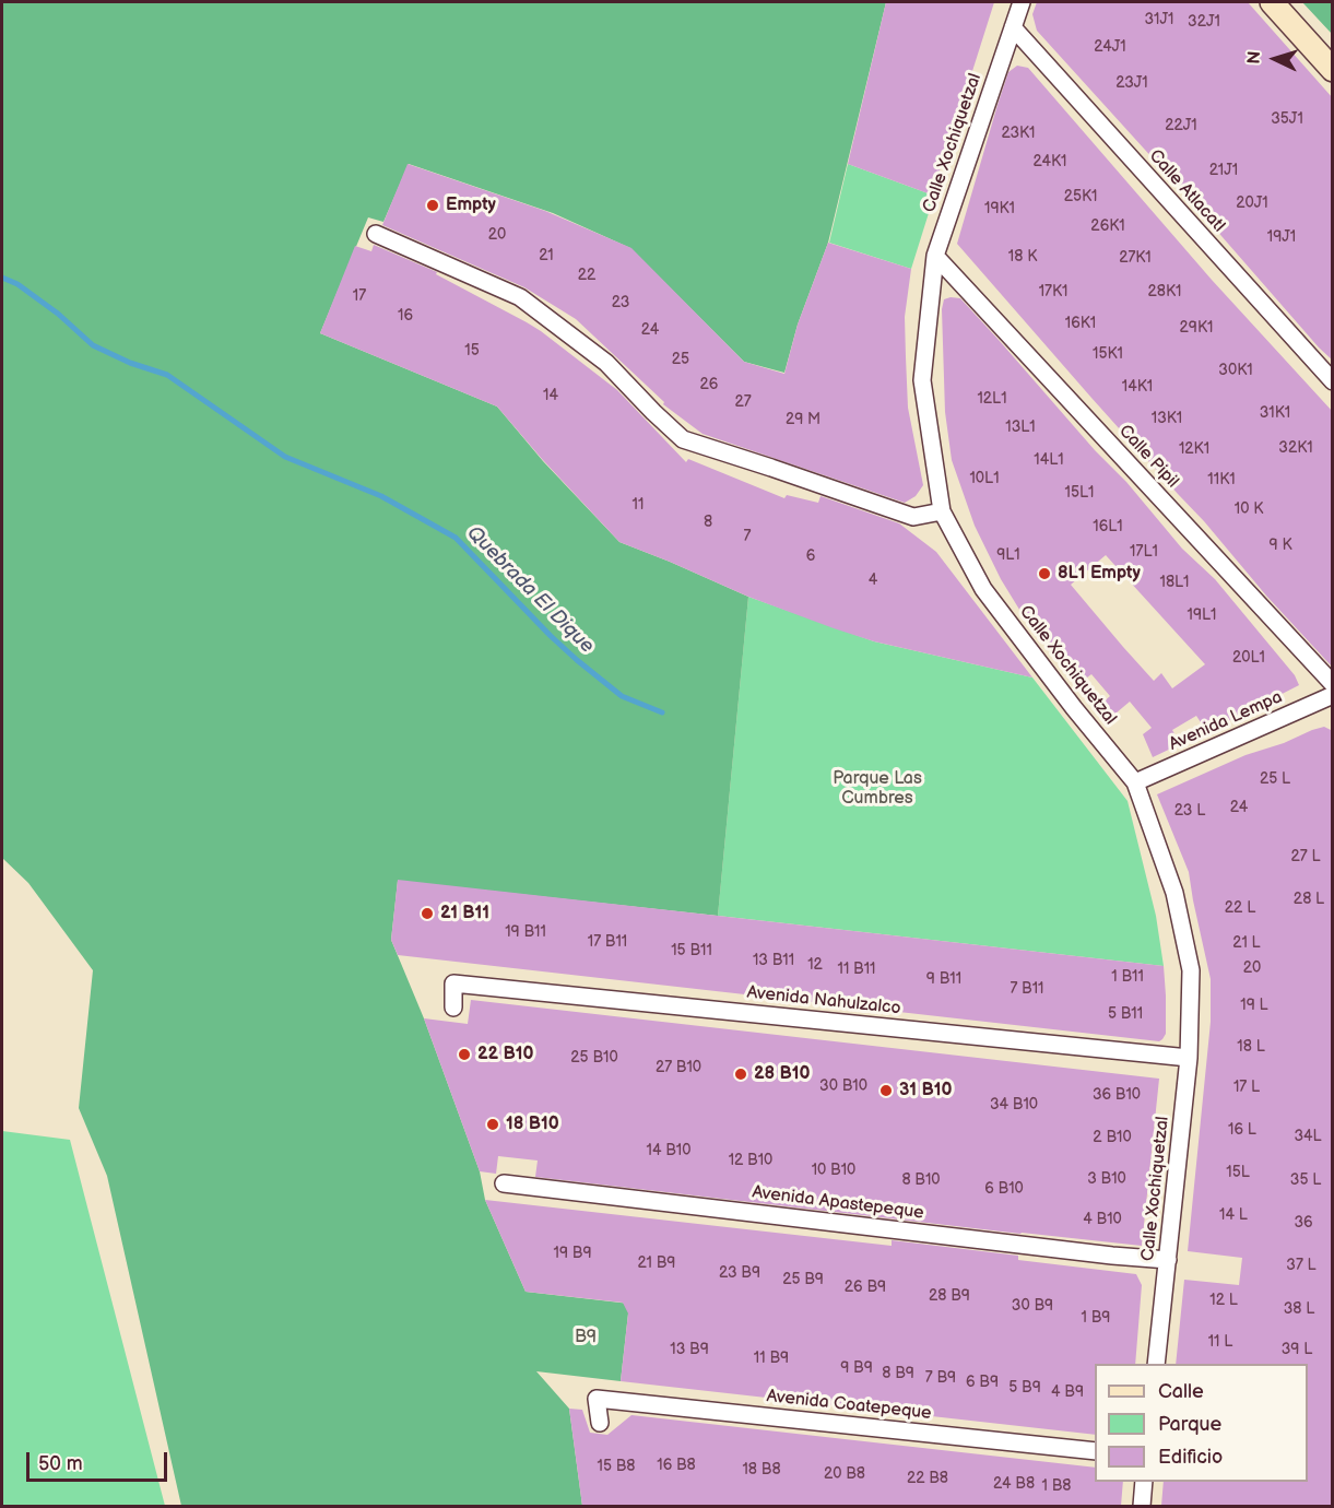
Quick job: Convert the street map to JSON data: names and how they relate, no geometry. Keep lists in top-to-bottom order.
{
  "streets": {
    "street": [
      "Calle Xochiquetzal",
      "Calle Atlacatl",
      "Calle Pipil",
      "Avenida Lempa",
      "Avenida Nahulzalco",
      "Avenida Apastepeque",
      "Avenida Coatepeque"
    ]
  },
  "crossings": [
    ["Calle Xochiquetzal", "Calle Atlacatl"],
    ["Calle Xochiquetzal", "Calle Pipil"],
    ["Calle Xochiquetzal", "Avenida Lempa"],
    ["Calle Xochiquetzal", "Avenida Nahulzalco"],
    ["Calle Xochiquetzal", "Avenida Apastepeque"]
  ],
  "water": ["Quebrada El Dique"],
  "parks": ["Parque Las Cumbres", "B9"],
  "places": [
    "Empty",
    "8L1 Empty",
    "21 B11",
    "22 B10",
    "28 B10",
    "31 B10",
    "18 B10"
  ],
  "house_numbers": [
    "31J1",
    "32J1",
    "24J1",
    "23J1",
    "35J1",
    "22J1",
    "23K1",
    "24K1",
    "21J1",
    "25K1",
    "20J1",
    "19K1",
    "26K1",
    "20",
    "19J1",
    "21",
    "18 K",
    "27K1",
    "22",
    "17K1",
    "28K1",
    "17",
    "23",
    "16",
    "16K1",
    "29K1",
    "24",
    "15",
    "15K1",
    "25",
    "30K1",
    "26",
    "14K1",
    "14",
    "12L1",
    "27",
    "31K1",
    "13K1",
    "29 M",
    "13L1",
    "32K1",
    "12K1",
    "14L1",
    "10L1",
    "11K1",
    "15L1",
    "11",
    "10 K",
    "8",
    "16L1",
    "7",
    "9 K",
    "17L1",
    "9L1",
    "6",
    "4",
    "18L1",
    "19L1",
    "20L1",
    "25 L",
    "24",
    "23 L",
    "27 L",
    "28 L",
    "22 L",
    "19 B11",
    "17 B11",
    "21 L",
    "15 B11",
    "13 B11",
    "12",
    "20",
    "11 B11",
    "1 B11",
    "9 B11",
    "7 B11",
    "19 L",
    "5 B11",
    "18 L",
    "25 B10",
    "27 B10",
    "30 B10",
    "17 L",
    "36 B10",
    "34 B10",
    "16 L",
    "34L",
    "2 B10",
    "14 B10",
    "12 B10",
    "10 B10",
    "15L",
    "3 B10",
    "8 B10",
    "35 L",
    "6 B10",
    "14 L",
    "4 B10",
    "36",
    "19 B9",
    "21 B9",
    "37 L",
    "23 B9",
    "25 B9",
    "26 B9",
    "28 B9",
    "12 L",
    "30 B9",
    "38 L",
    "1 B9",
    "11 L",
    "13 B9",
    "39 L",
    "11 B9",
    "9 B9",
    "8 B9",
    "7 B9",
    "6 B9",
    "5 B9",
    "4 B9",
    "16 B8",
    "15 B8",
    "18 B8",
    "20 B8",
    "22 B8",
    "24 B8",
    "1 B8"
  ],
  "legend": ["Calle", "Parque", "Edificio"],
  "scale_bar": "50 m",
  "north": "left"
}
